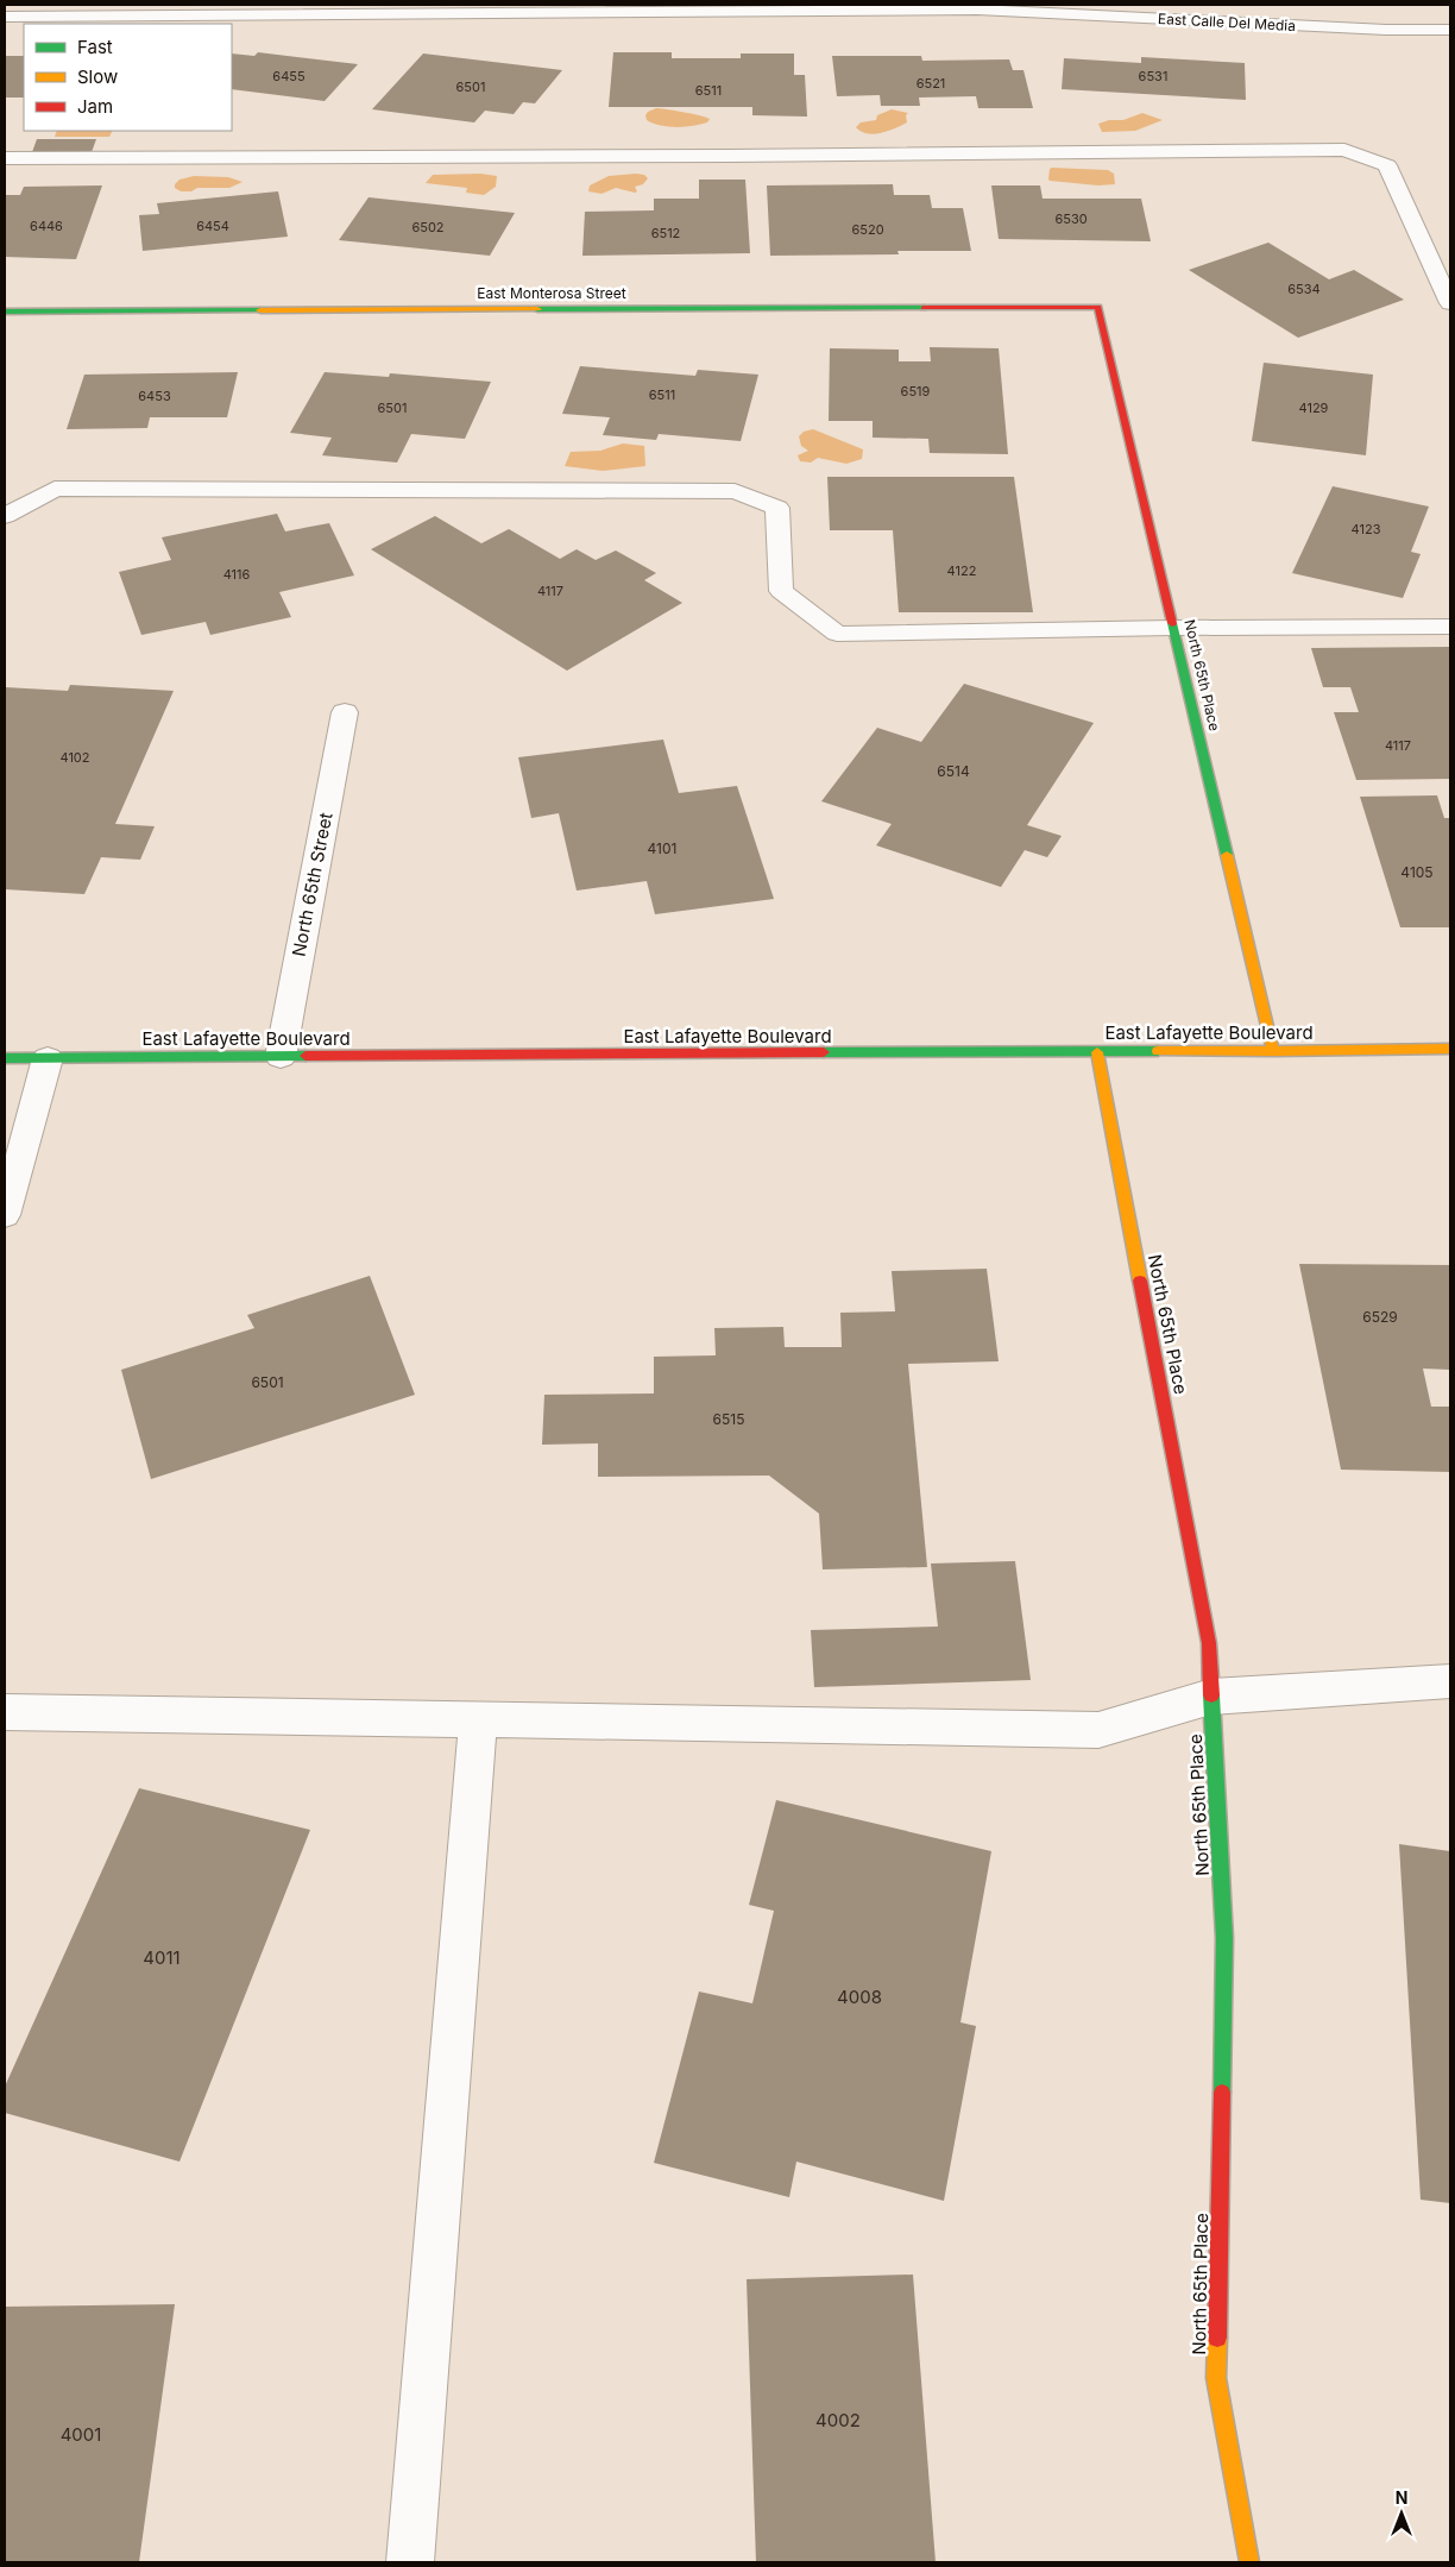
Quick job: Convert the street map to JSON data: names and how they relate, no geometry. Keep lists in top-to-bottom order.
{
  "streets": {
    "street": [
      "East Calle Del Media",
      "East Monterosa Street",
      "North 65th Place",
      "North 65th Street",
      "East Lafayette Boulevard"
    ]
  },
  "crossings": [
    ["East Monterosa Street", "North 65th Place"],
    ["North 65th Place", "East Lafayette Boulevard"],
    ["North 65th Street", "East Lafayette Boulevard"]
  ],
  "house_numbers": [
    "6455",
    "6531",
    "6521",
    "6501",
    "6511",
    "6530",
    "6446",
    "6454",
    "6502",
    "6520",
    "6512",
    "6534",
    "6519",
    "6511",
    "6453",
    "6501",
    "4129",
    "4123",
    "4122",
    "4116",
    "4117",
    "4117",
    "4102",
    "6514",
    "4101",
    "4105",
    "6529",
    "6501",
    "6515",
    "4011",
    "4008",
    "4002",
    "4001"
  ],
  "legend": ["Fast", "Slow", "Jam"],
  "north": "top"
}
